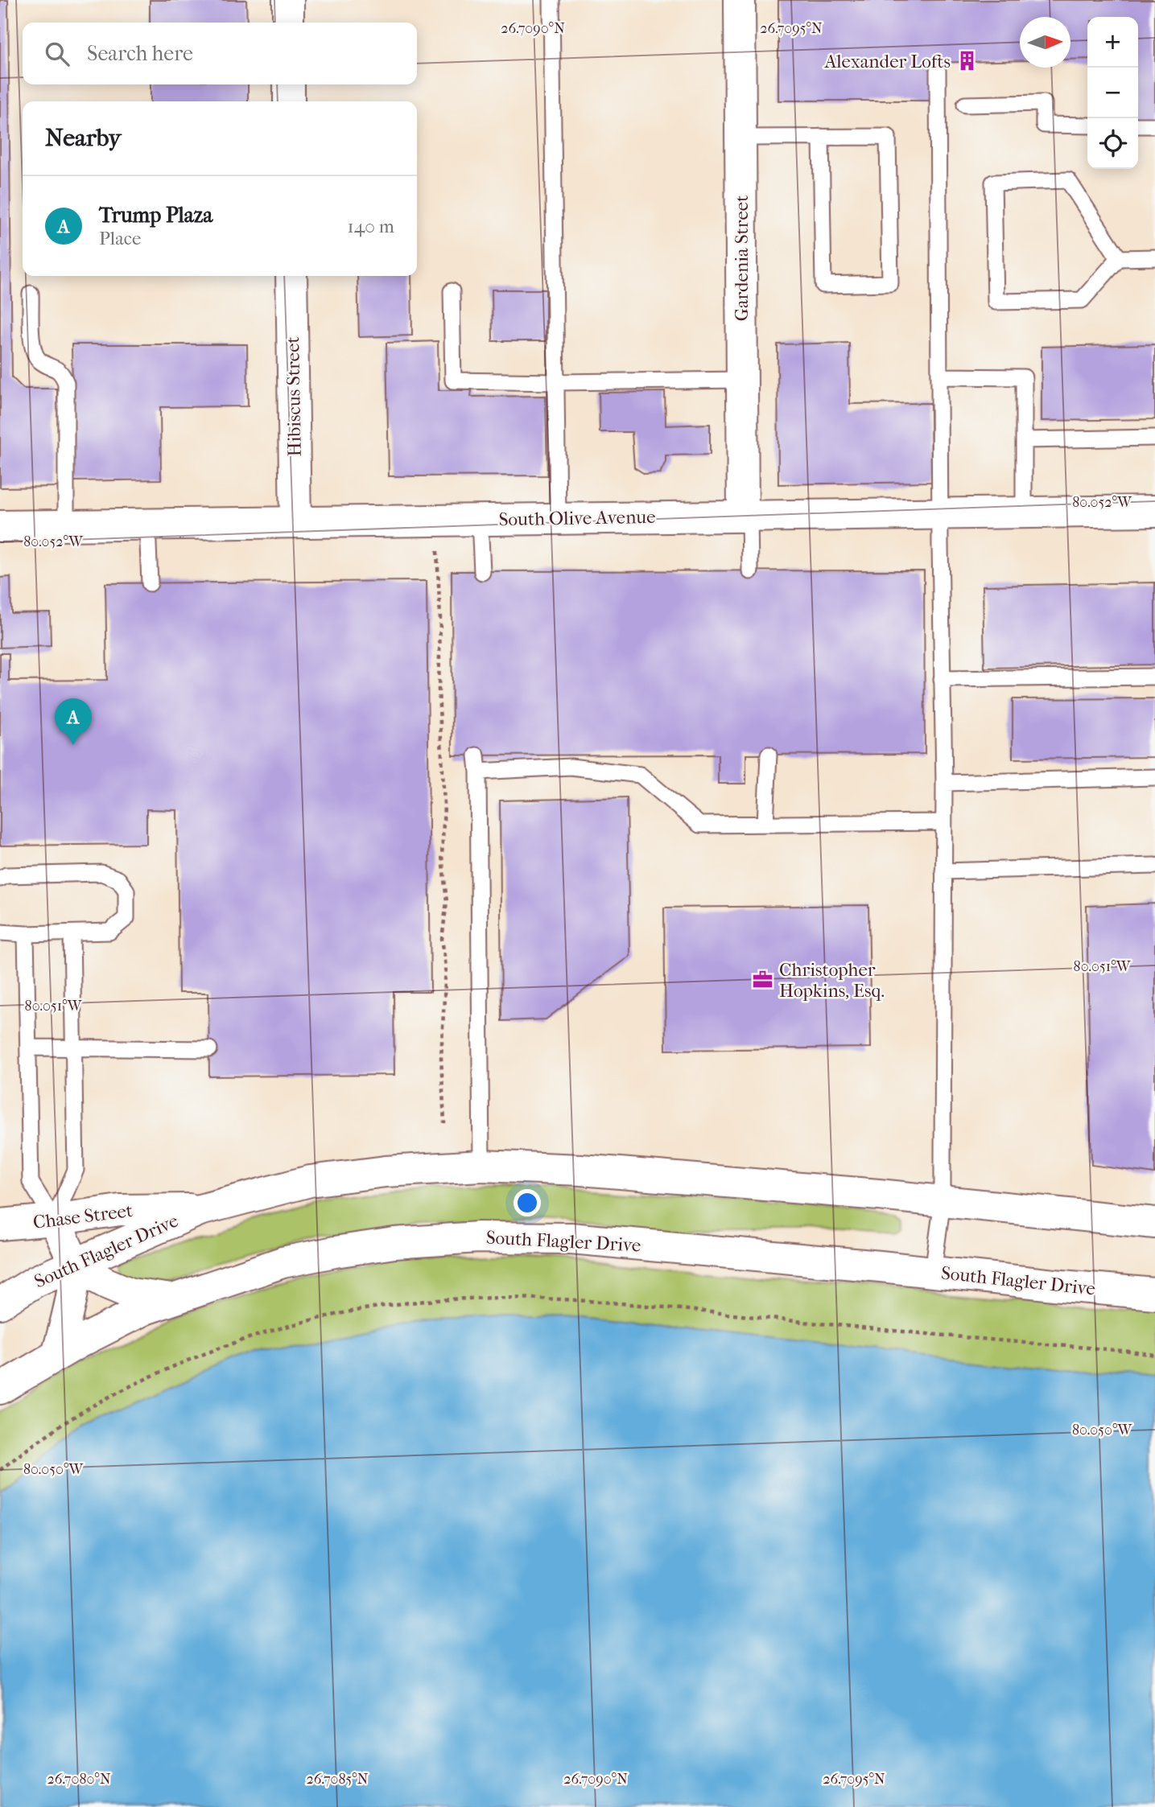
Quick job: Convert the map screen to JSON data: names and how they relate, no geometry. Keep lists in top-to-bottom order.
{
  "streets": {
    "street": [
      "Gardenia Street",
      "Hibiscus Street",
      "South Olive Avenue",
      "Chase Street",
      "South Flagler Drive"
    ]
  },
  "crossings": [
    ["Gardenia Street", "South Olive Avenue"],
    ["Hibiscus Street", "South Olive Avenue"],
    ["Chase Street", "South Flagler Drive"]
  ],
  "places": {
    "building": ["Alexander Lofts"],
    "office": ["Christopher Hopkins, Esq."]
  },
  "north": "right",
  "page": {
    "map_buttons": ["+", "−"],
    "search": "Search here",
    "heading": "Nearby",
    "list": [
      {
        "mark": "A",
        "name": "Trump Plaza",
        "note": "Place",
        "value": "140 m"
      }
    ],
    "pins": "A"
  },
  "coordinates": [
    "26.7090°N",
    "26.7095°N",
    "80.052°W",
    "80.051°W",
    "80.050°W",
    "26.7080°N",
    "26.7085°N"
  ]
}
